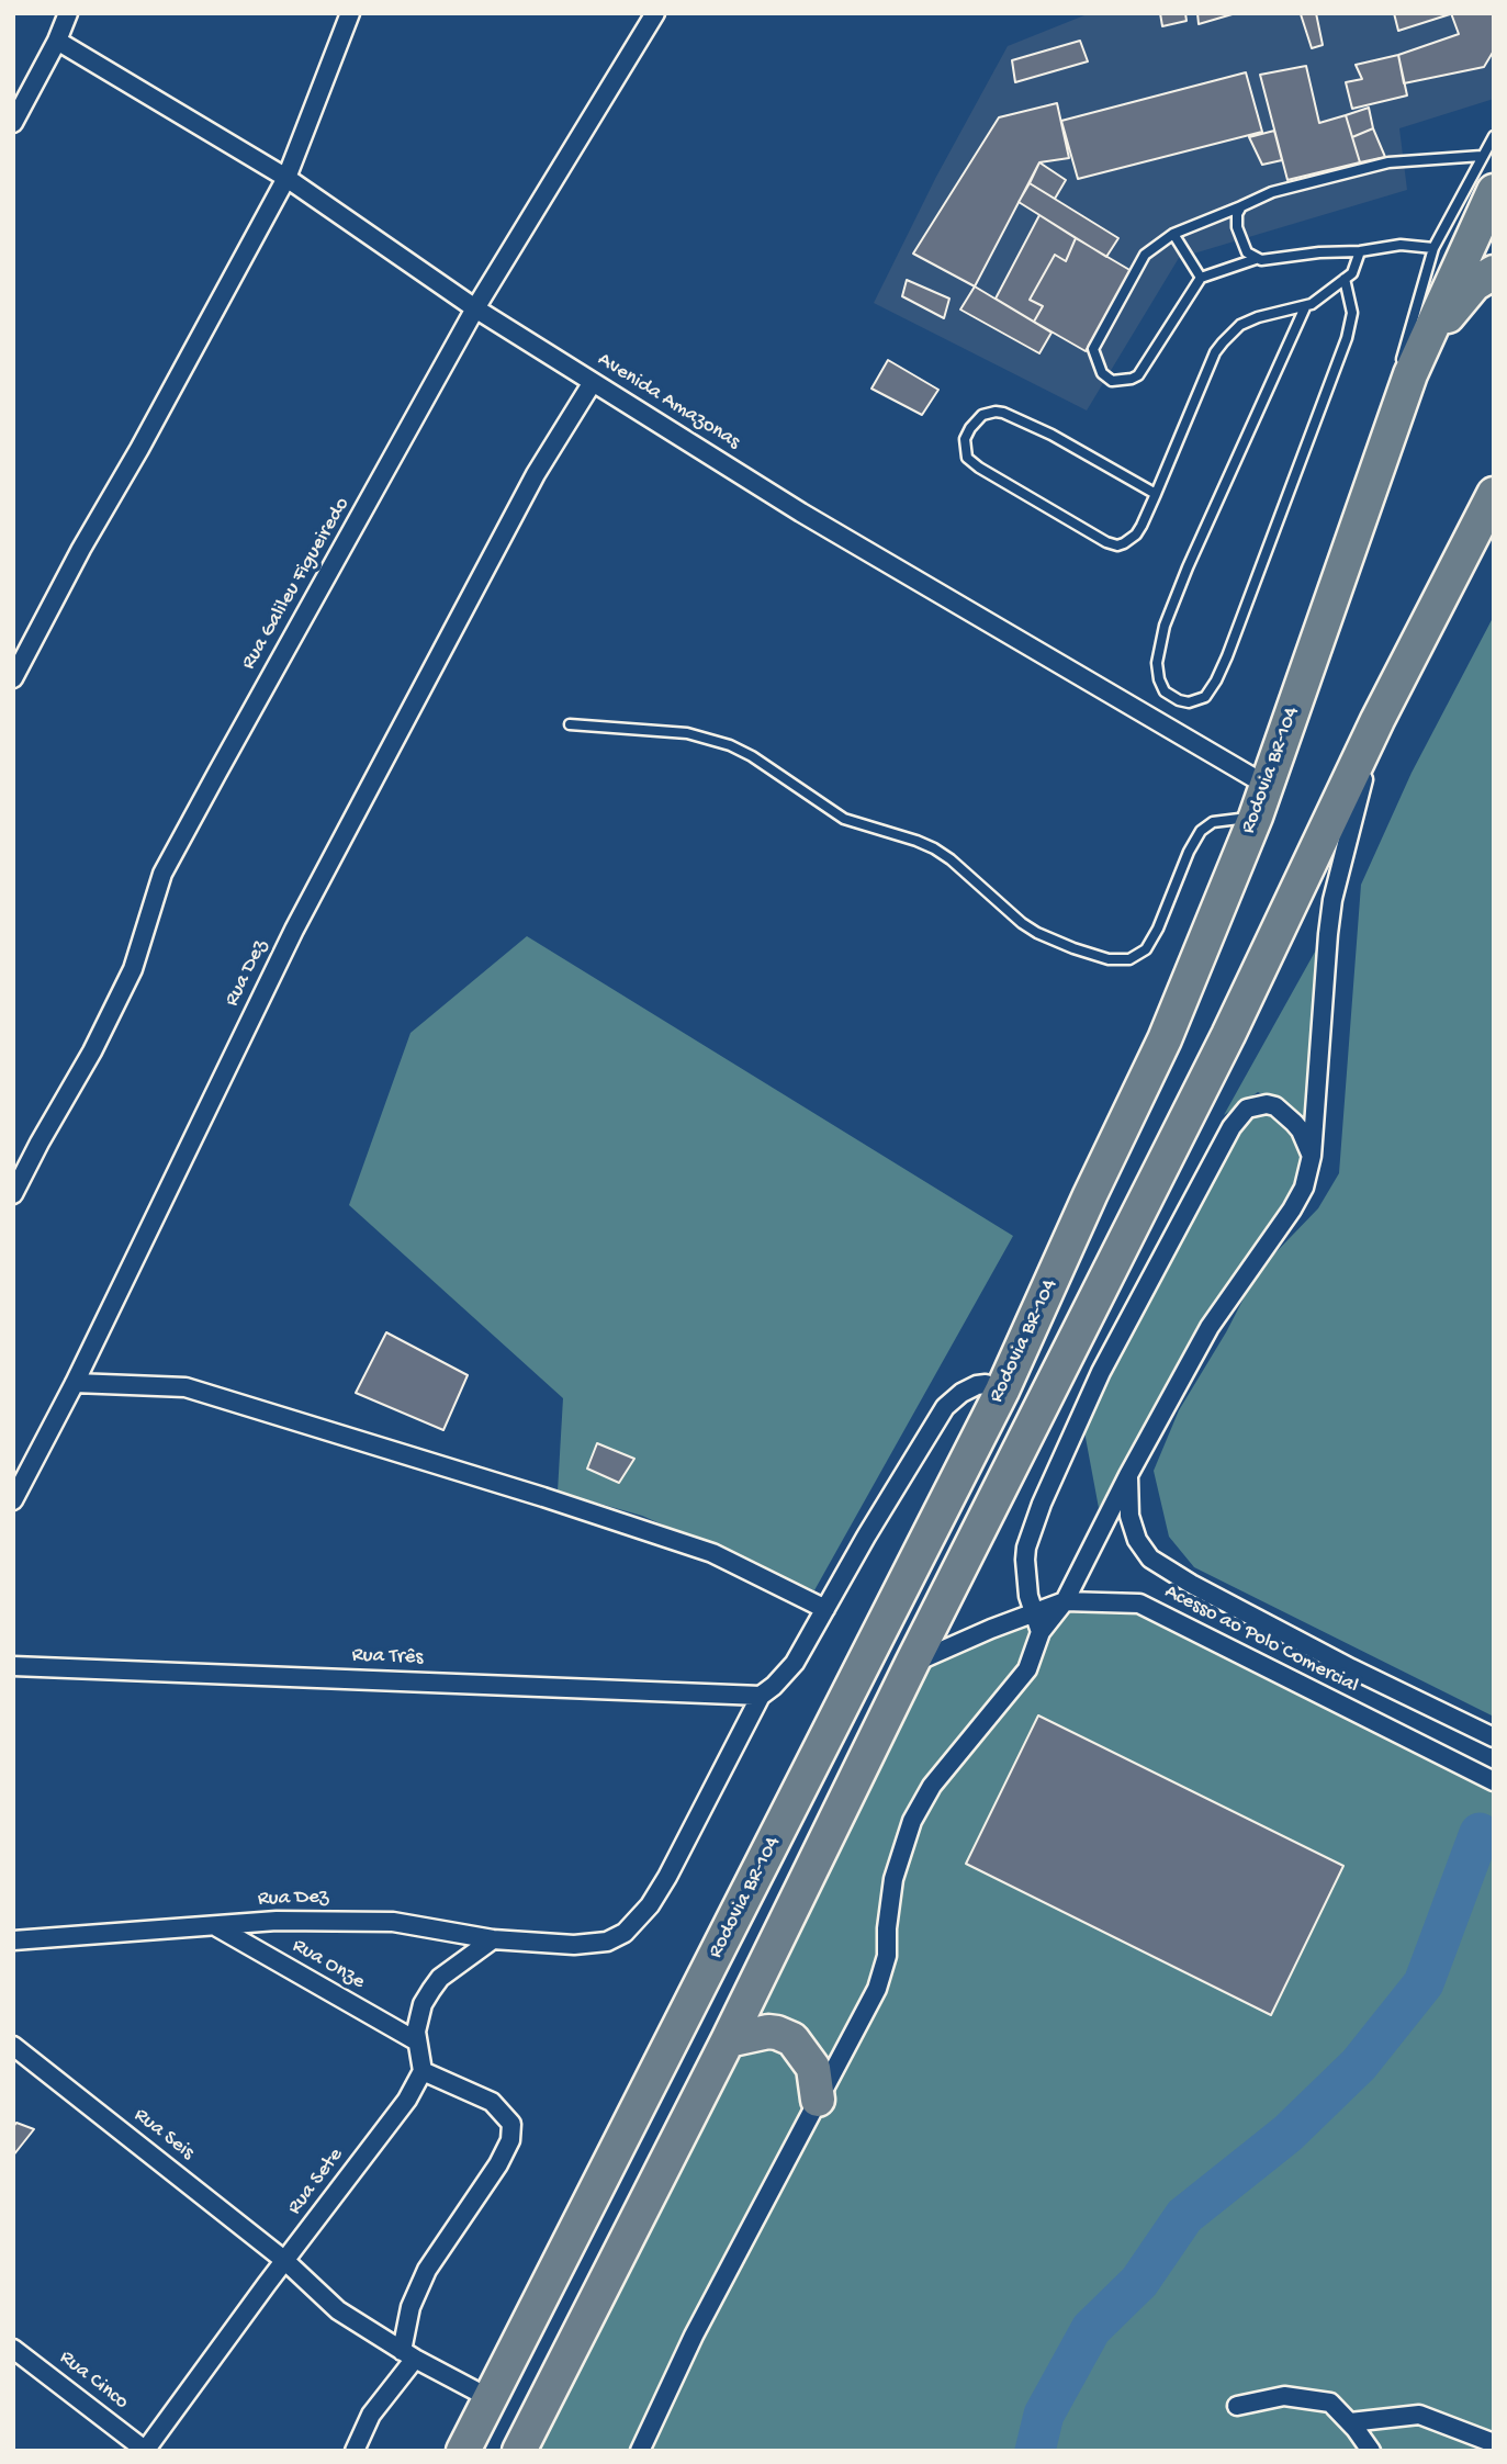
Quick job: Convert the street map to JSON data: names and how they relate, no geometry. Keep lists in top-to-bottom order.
{
  "streets": {
    "highway": ["Rodovia BR-104"],
    "street": [
      "Avenida Amazonas",
      "Rua Galileu Figueiredo",
      "Rua Dez",
      "Acesso ao Polo Comercial",
      "Rua Três",
      "Rua Onze",
      "Rua Seis",
      "Rua Sete",
      "Rua Cinco"
    ]
  },
  "crossings": [
    ["Avenida Amazonas", "Rua Galileu Figueiredo"],
    ["Avenida Amazonas", "Rodovia BR-104"],
    ["Avenida Amazonas", "Rua Dez"],
    ["Rodovia BR-104", "Rua Dez"],
    ["Rodovia BR-104", "Acesso ao Polo Comercial"],
    ["Rodovia BR-104", "Rua Seis"],
    ["Rua Dez", "Rua Três"],
    ["Rua Dez", "Rua Onze"],
    ["Rua Seis", "Rua Sete"],
    ["Rua Sete", "Rua Cinco"]
  ]
}
